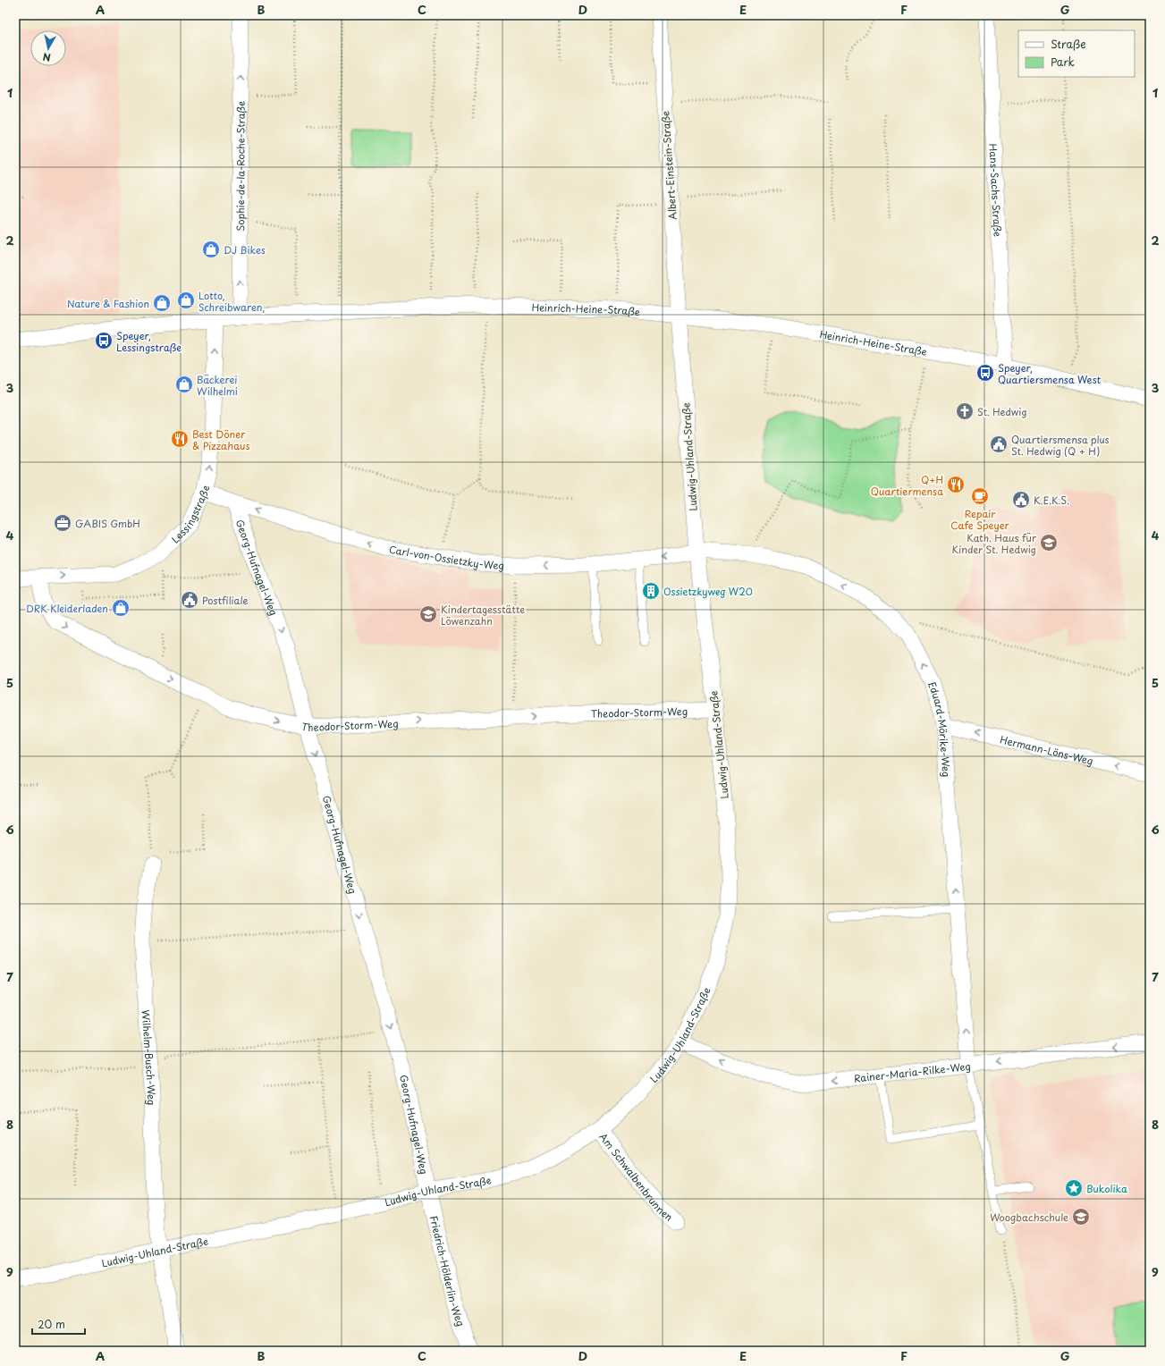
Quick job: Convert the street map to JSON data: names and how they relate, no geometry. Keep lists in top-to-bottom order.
{
  "streets": {
    "street": [
      "Albert-Einstein-Straße",
      "Sophie-de-la-Roche-Straße",
      "Hans-Sachs-Straße",
      "Heinrich-Heine-Straße",
      "Ludwig-Uhland-Straße",
      "Lessingstraße",
      "Carl-von-Ossietzky-Weg",
      "Georg-Hufnagel-Weg",
      "Theodor-Storm-Weg",
      "Eduard-Mörike-Weg",
      "Hermann-Löns-Weg",
      "Wilhelm-Busch-Weg",
      "Rainer-Maria-Rilke-Weg",
      "Am Schwalbenbrunnen",
      "Friedrich-Hölderlin-Weg"
    ]
  },
  "crossings": [
    ["Albert-Einstein-Straße", "Heinrich-Heine-Straße"],
    ["Albert-Einstein-Straße", "Ludwig-Uhland-Straße"],
    ["Sophie-de-la-Roche-Straße", "Heinrich-Heine-Straße"],
    ["Hans-Sachs-Straße", "Heinrich-Heine-Straße"],
    ["Heinrich-Heine-Straße", "Ludwig-Uhland-Straße"],
    ["Heinrich-Heine-Straße", "Lessingstraße"],
    ["Ludwig-Uhland-Straße", "Carl-von-Ossietzky-Weg"],
    ["Ludwig-Uhland-Straße", "Georg-Hufnagel-Weg"],
    ["Ludwig-Uhland-Straße", "Theodor-Storm-Weg"],
    ["Ludwig-Uhland-Straße", "Eduard-Mörike-Weg"],
    ["Ludwig-Uhland-Straße", "Wilhelm-Busch-Weg"],
    ["Ludwig-Uhland-Straße", "Rainer-Maria-Rilke-Weg"],
    ["Ludwig-Uhland-Straße", "Am Schwalbenbrunnen"],
    ["Ludwig-Uhland-Straße", "Friedrich-Hölderlin-Weg"],
    ["Lessingstraße", "Carl-von-Ossietzky-Weg"],
    ["Lessingstraße", "Theodor-Storm-Weg"],
    ["Carl-von-Ossietzky-Weg", "Georg-Hufnagel-Weg"],
    ["Carl-von-Ossietzky-Weg", "Eduard-Mörike-Weg"],
    ["Georg-Hufnagel-Weg", "Theodor-Storm-Weg"],
    ["Georg-Hufnagel-Weg", "Friedrich-Hölderlin-Weg"],
    ["Eduard-Mörike-Weg", "Hermann-Löns-Weg"],
    ["Eduard-Mörike-Weg", "Rainer-Maria-Rilke-Weg"]
  ],
  "one_way": [
    "Sophie-de-la-Roche-Straße",
    "Lessingstraße",
    "Carl-von-Ossietzky-Weg",
    "Georg-Hufnagel-Weg",
    "Theodor-Storm-Weg",
    "Eduard-Mörike-Weg",
    "Hermann-Löns-Weg",
    "Rainer-Maria-Rilke-Weg"
  ],
  "places": {
    "shop": [
      "DJ Bikes",
      "Lotto, Schreibwaren,",
      "Nature & Fashion",
      "Bäckerei Wilhelmi",
      "DRK Kleiderladen"
    ],
    "bus stop": ["Speyer, Lessingstraße", "Speyer, Quartiersmensa West"],
    "church": ["St. Hedwig"],
    "restaurant": ["Best Döner & Pizzahaus", "Q+H Quartiermensa"],
    "public building": ["Quartiersmensa plus St. Hedwig (Q + H)", "K.E.K.S.", "Postfiliale"],
    "cafe": ["Repair Cafe Speyer"],
    "office": ["GABIS GmbH"],
    "school or university": ["Kath. Haus für Kinder St. Hedwig", "Kindertagesstätte Löwenzahn", "Woogbachschule"],
    "building": ["Ossietzkyweg W20"],
    "place": ["Bukolika"]
  },
  "legend": ["Straße", "Park"],
  "scale_bar": "20 m",
  "north": "bottom",
  "grid": {
    "columns": [
      "A",
      "B",
      "C",
      "D",
      "E",
      "F",
      "G"
    ],
    "rows": [
      "1",
      "2",
      "3",
      "4",
      "5",
      "6",
      "7",
      "8",
      "9"
    ]
  }
}
